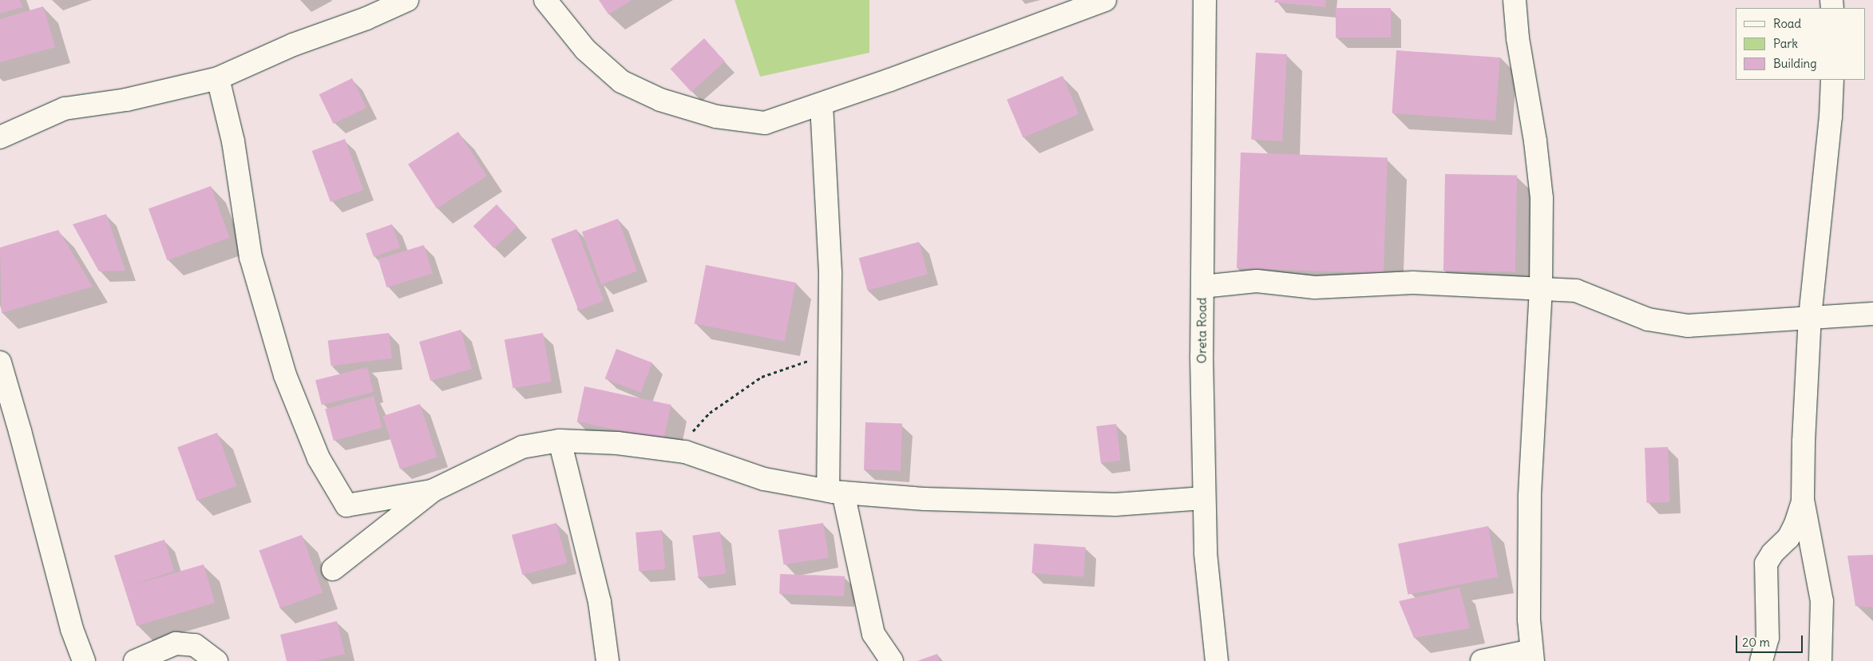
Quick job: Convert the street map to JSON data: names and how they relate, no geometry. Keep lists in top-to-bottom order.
{
  "streets": {
    "street": ["Oreta Road"]
  },
  "legend": ["Road", "Park", "Building"],
  "scale_bar": "20 m"
}
